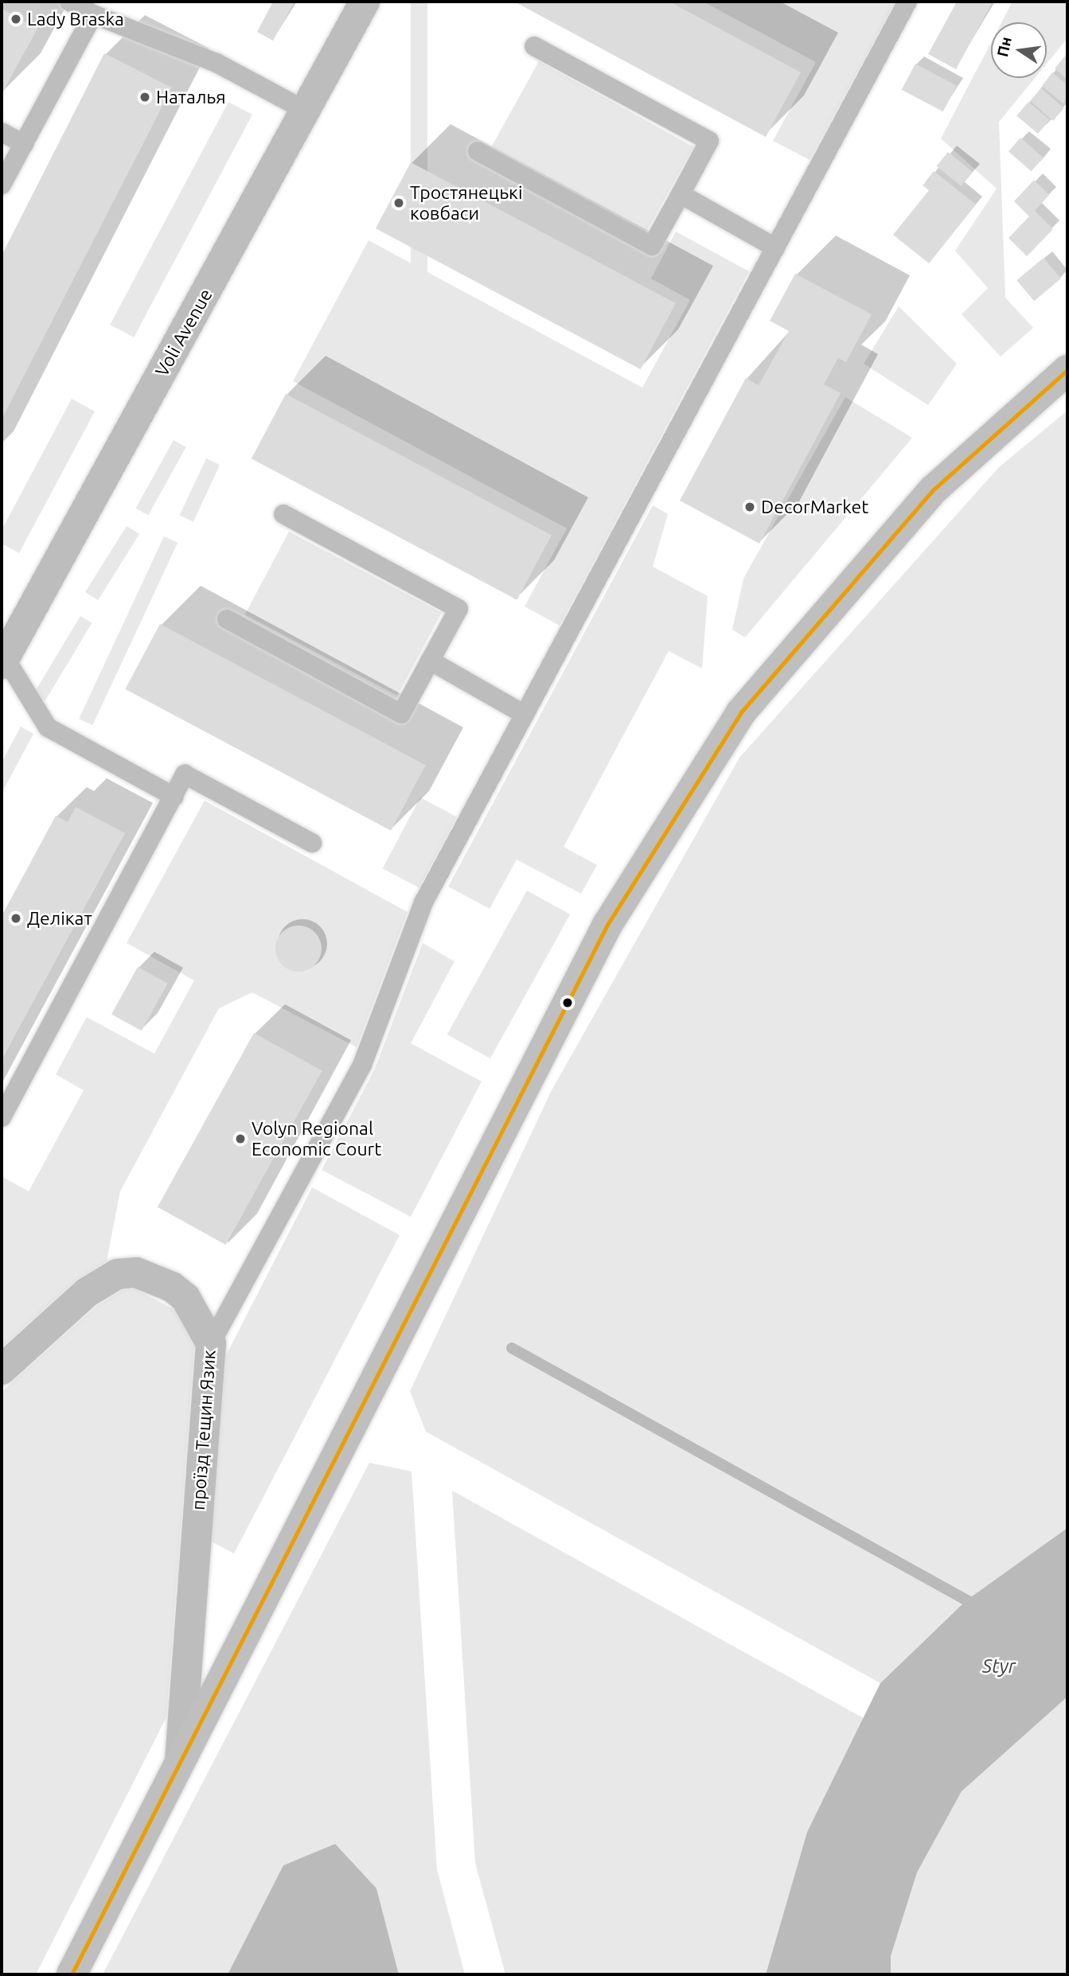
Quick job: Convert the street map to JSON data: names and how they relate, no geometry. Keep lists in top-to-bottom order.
{
  "streets": {
    "main road": ["Voli Avenue", "проїзд Тещин Язик"]
  },
  "water": ["Styr"],
  "places": [
    "Lady Braska",
    "Наталья",
    "Тростянецькі ковбаси",
    "DecorMarket",
    "Делікат",
    "Volyn Regional Economic Court"
  ],
  "north": "left"
}
